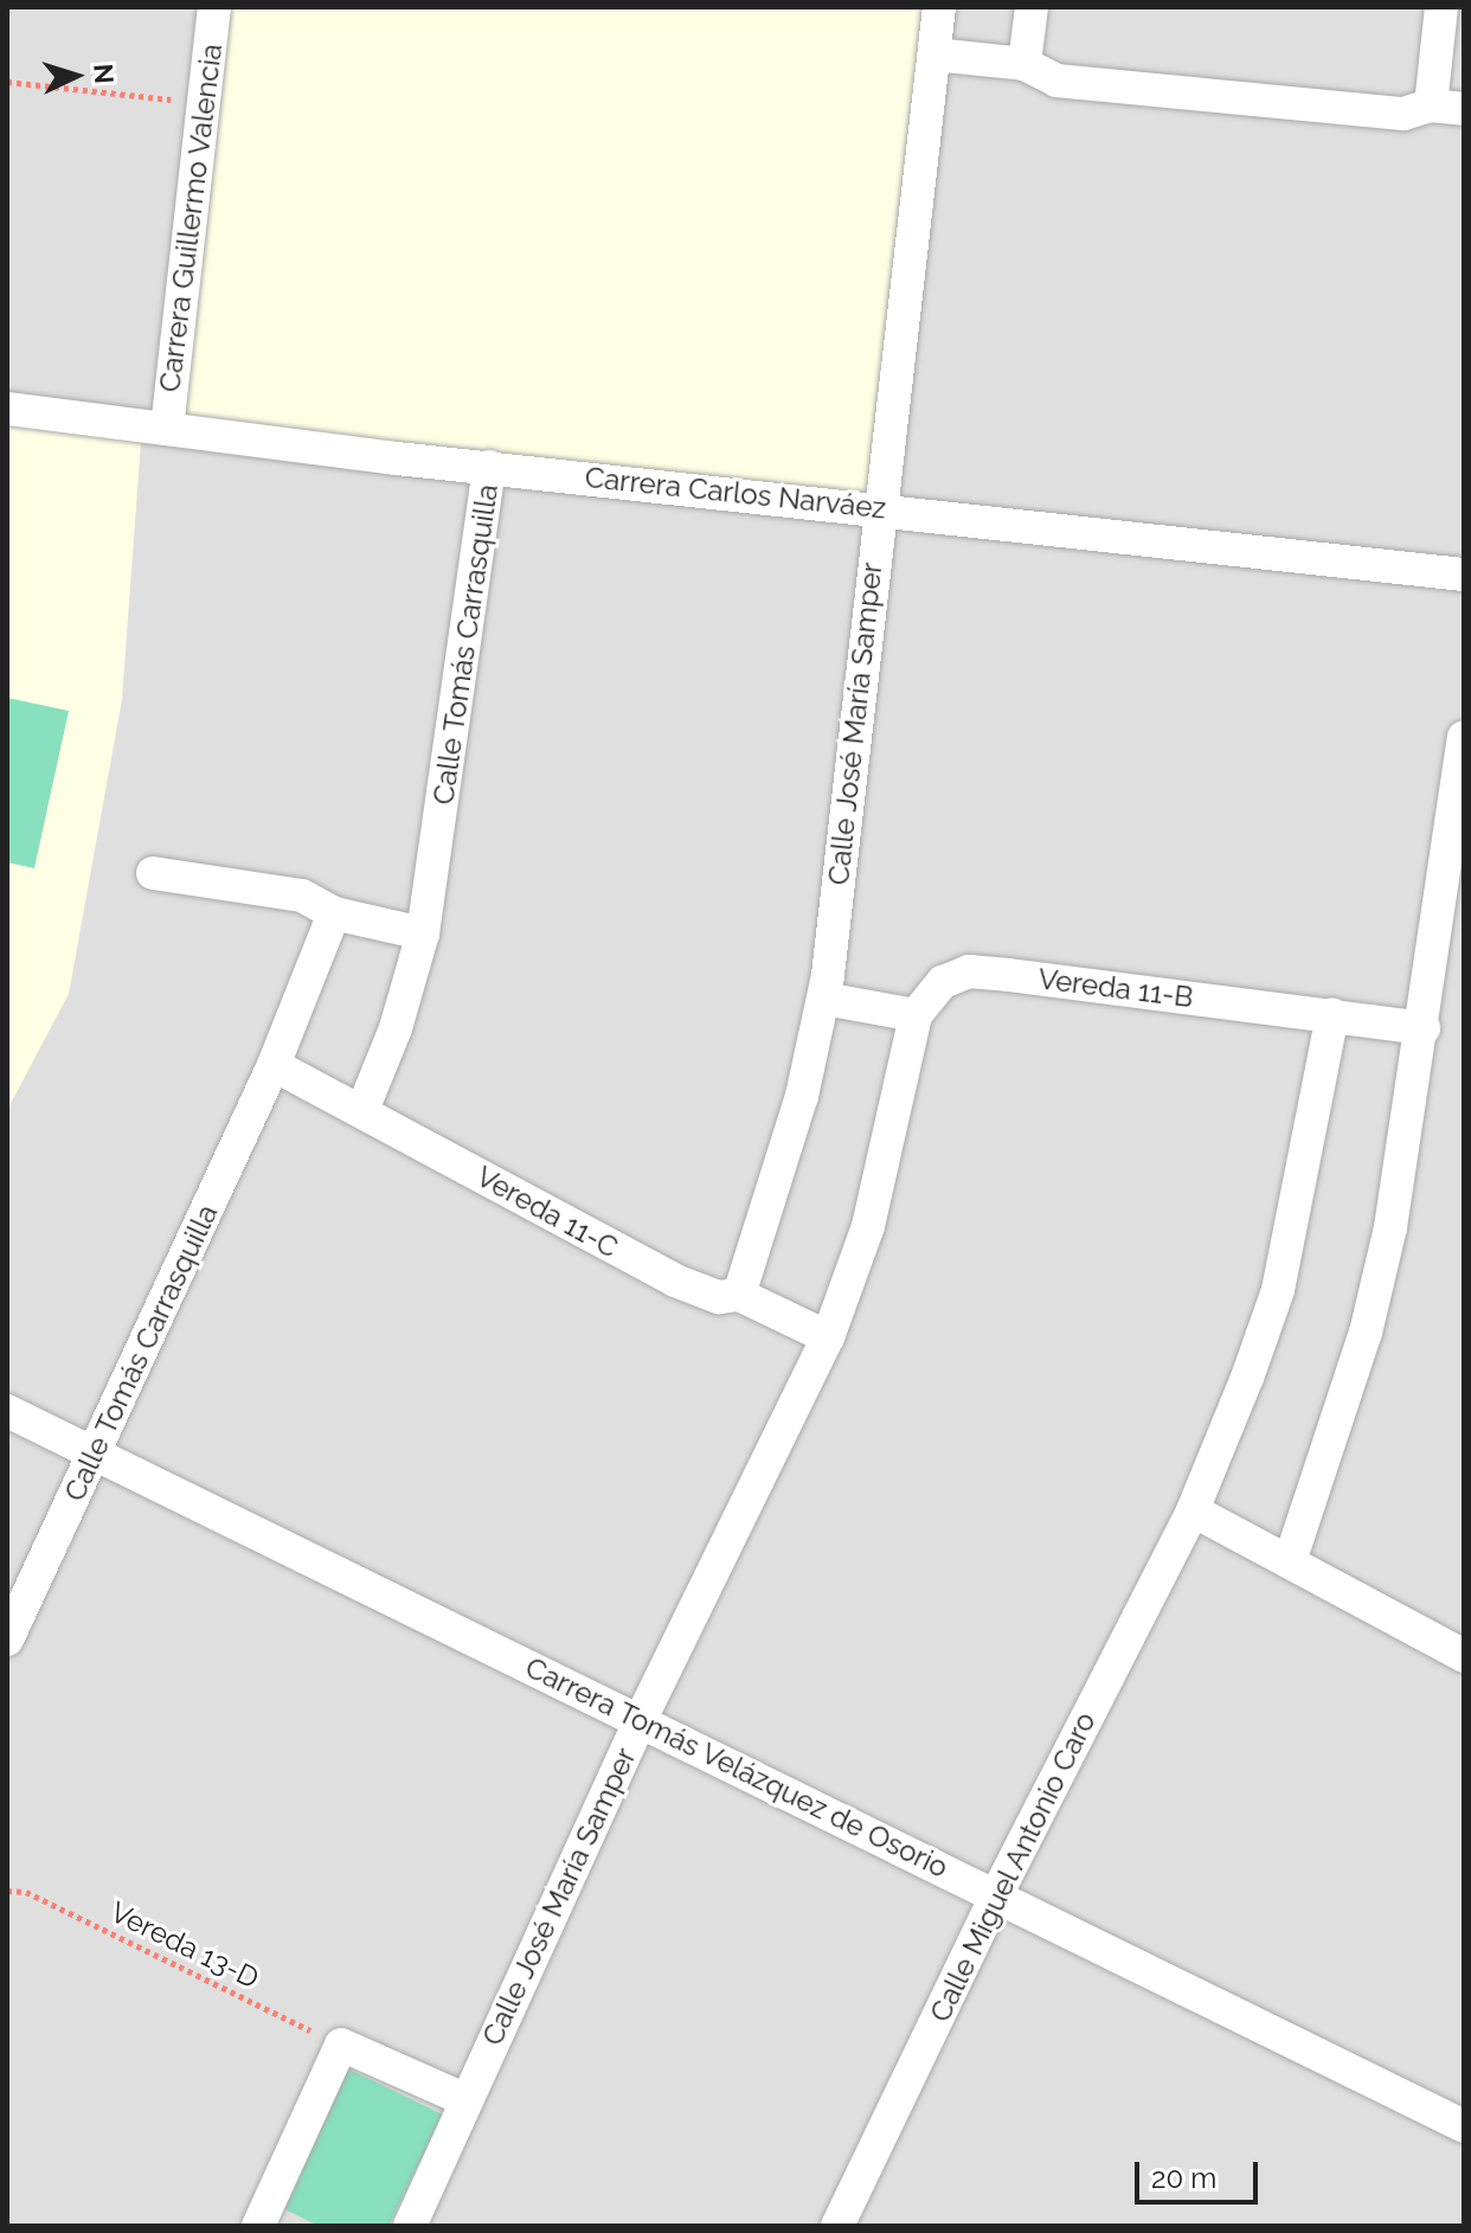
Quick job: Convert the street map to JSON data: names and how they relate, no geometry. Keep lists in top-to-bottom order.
{
  "streets": {
    "street": [
      "Carrera Guillermo Valencia",
      "Carrera Carlos Narváez",
      "Calle Tomás Carrasquilla",
      "Calle José María Samper",
      "Vereda 11-B",
      "Vereda 11-C",
      "Carrera Tomás Velázquez de Osorio",
      "Calle Miguel Antonio Caro"
    ],
    "path": ["Vereda 13-D"]
  },
  "crossings": [
    ["Carrera Guillermo Valencia", "Carrera Carlos Narváez"],
    ["Carrera Carlos Narváez", "Calle Tomás Carrasquilla"],
    ["Carrera Carlos Narváez", "Calle José María Samper"],
    ["Calle Tomás Carrasquilla", "Vereda 11-C"],
    ["Calle Tomás Carrasquilla", "Carrera Tomás Velázquez de Osorio"],
    ["Calle José María Samper", "Vereda 11-B"],
    ["Calle José María Samper", "Vereda 11-C"],
    ["Calle José María Samper", "Carrera Tomás Velázquez de Osorio"],
    ["Vereda 11-B", "Calle Miguel Antonio Caro"],
    ["Carrera Tomás Velázquez de Osorio", "Calle Miguel Antonio Caro"]
  ],
  "scale_bar": "20 m",
  "north": "right"
}
